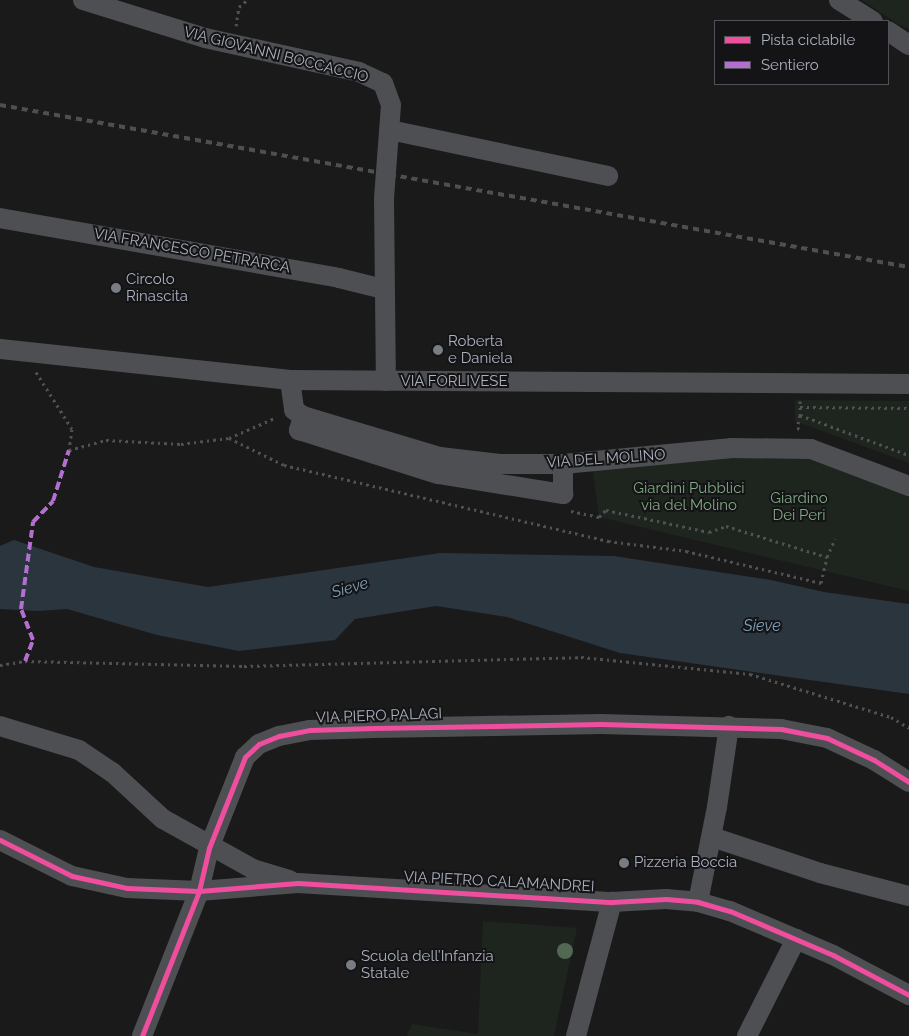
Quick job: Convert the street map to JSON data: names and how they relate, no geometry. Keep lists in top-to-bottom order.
{
  "streets": {
    "street": [
      "VIA GIOVANNI BOCCACCIO",
      "VIA FRANCESCO PETRARCA",
      "VIA FORLIVESE",
      "VIA DEL MOLINO",
      "VIA PIERO PALAGI",
      "VIA PIETRO CALAMANDREI"
    ]
  },
  "crossings": [
    ["VIA GIOVANNI BOCCACCIO", "VIA FRANCESCO PETRARCA"],
    ["VIA GIOVANNI BOCCACCIO", "VIA FORLIVESE"]
  ],
  "water": ["Sieve"],
  "parks": ["Giardini Pubblici via del Molino", "Giardino Dei Peri"],
  "places": [
    "Circolo Rinascita",
    "Roberta e Daniela",
    "Pizzeria Boccia",
    "Scuola dell’Infanzia Statale"
  ],
  "legend": ["Pista ciclabile", "Sentiero"]
}
